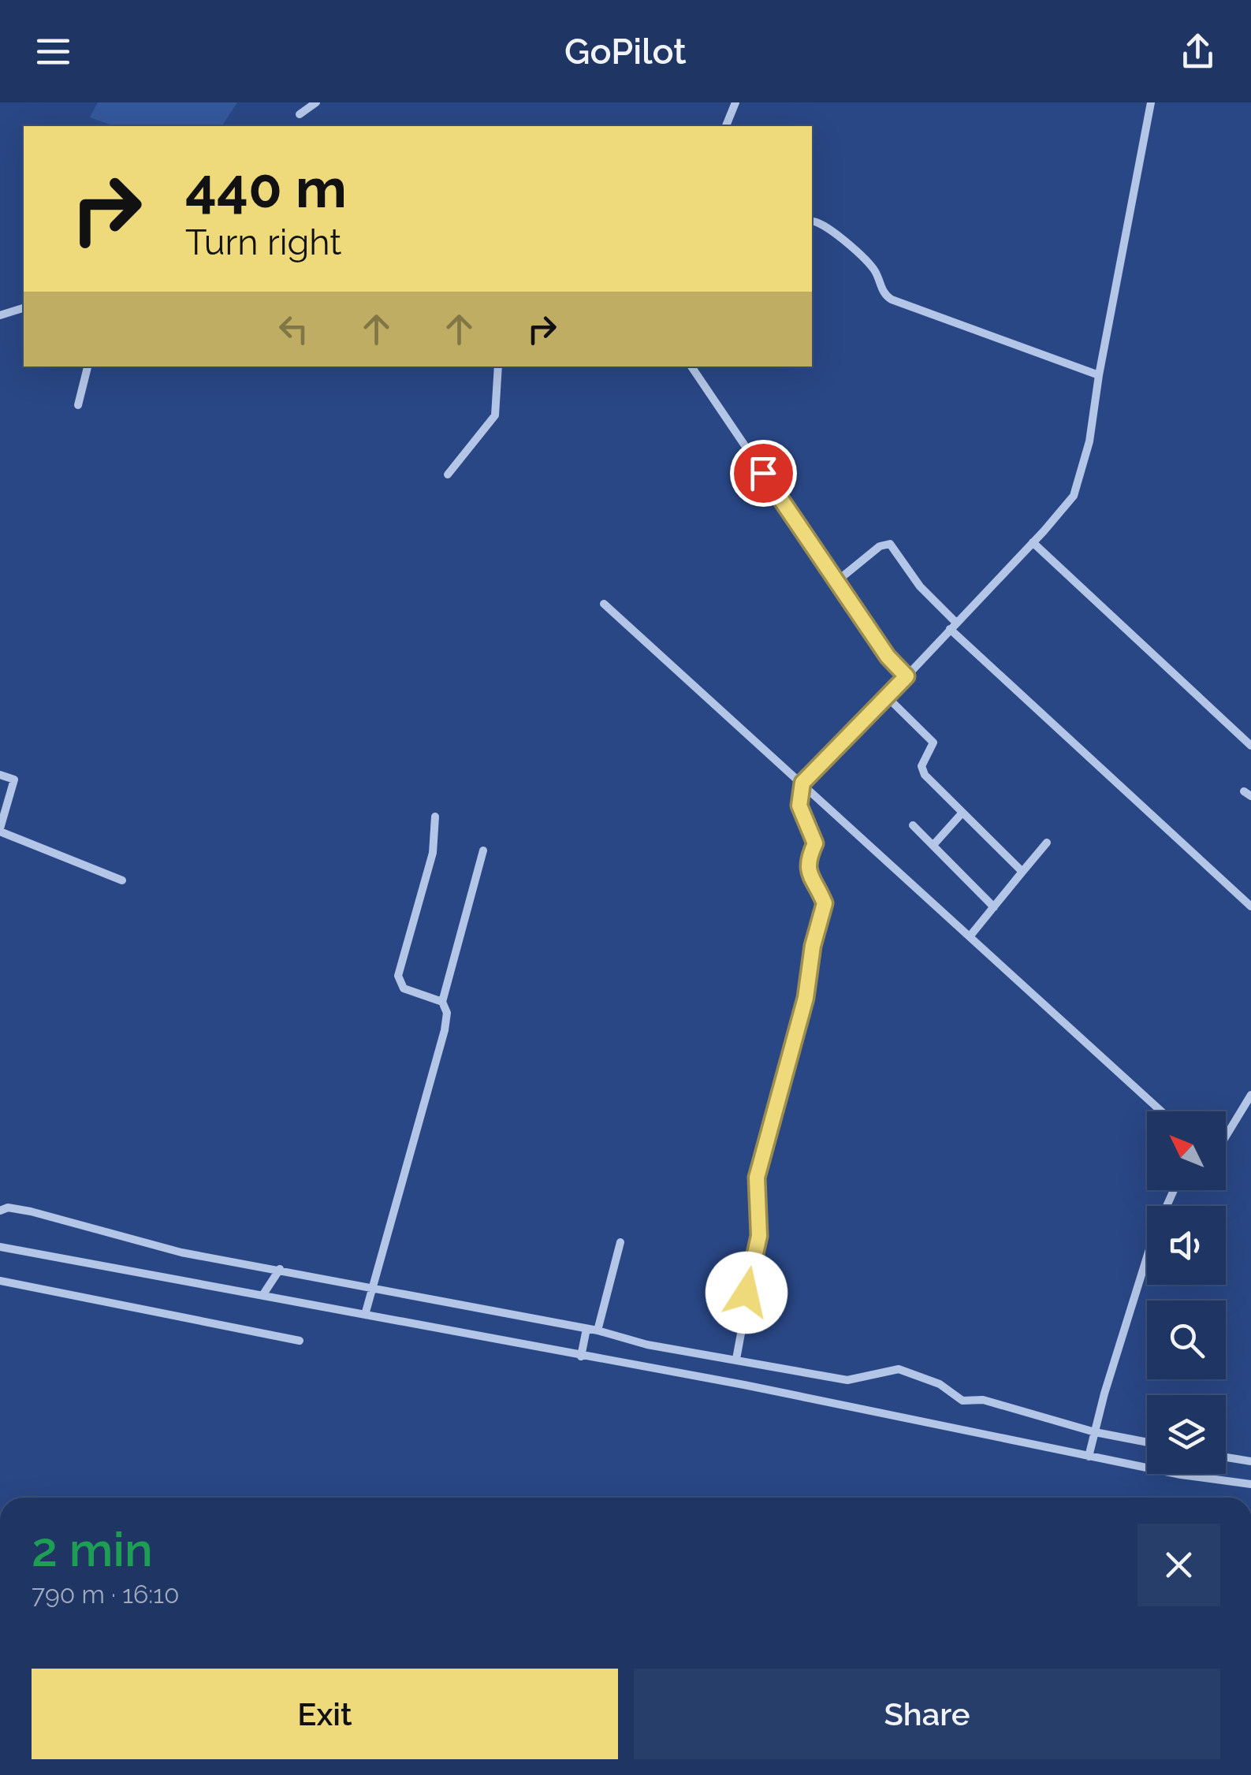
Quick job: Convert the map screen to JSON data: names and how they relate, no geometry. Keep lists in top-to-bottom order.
{
  "north": "top left",
  "page": {
    "header": "GoPilot",
    "turn": ["440 m", "Turn right"],
    "heading": ["2 min", "790 m · 16:10"],
    "buttons": ["Exit", "Share"]
  }
}
